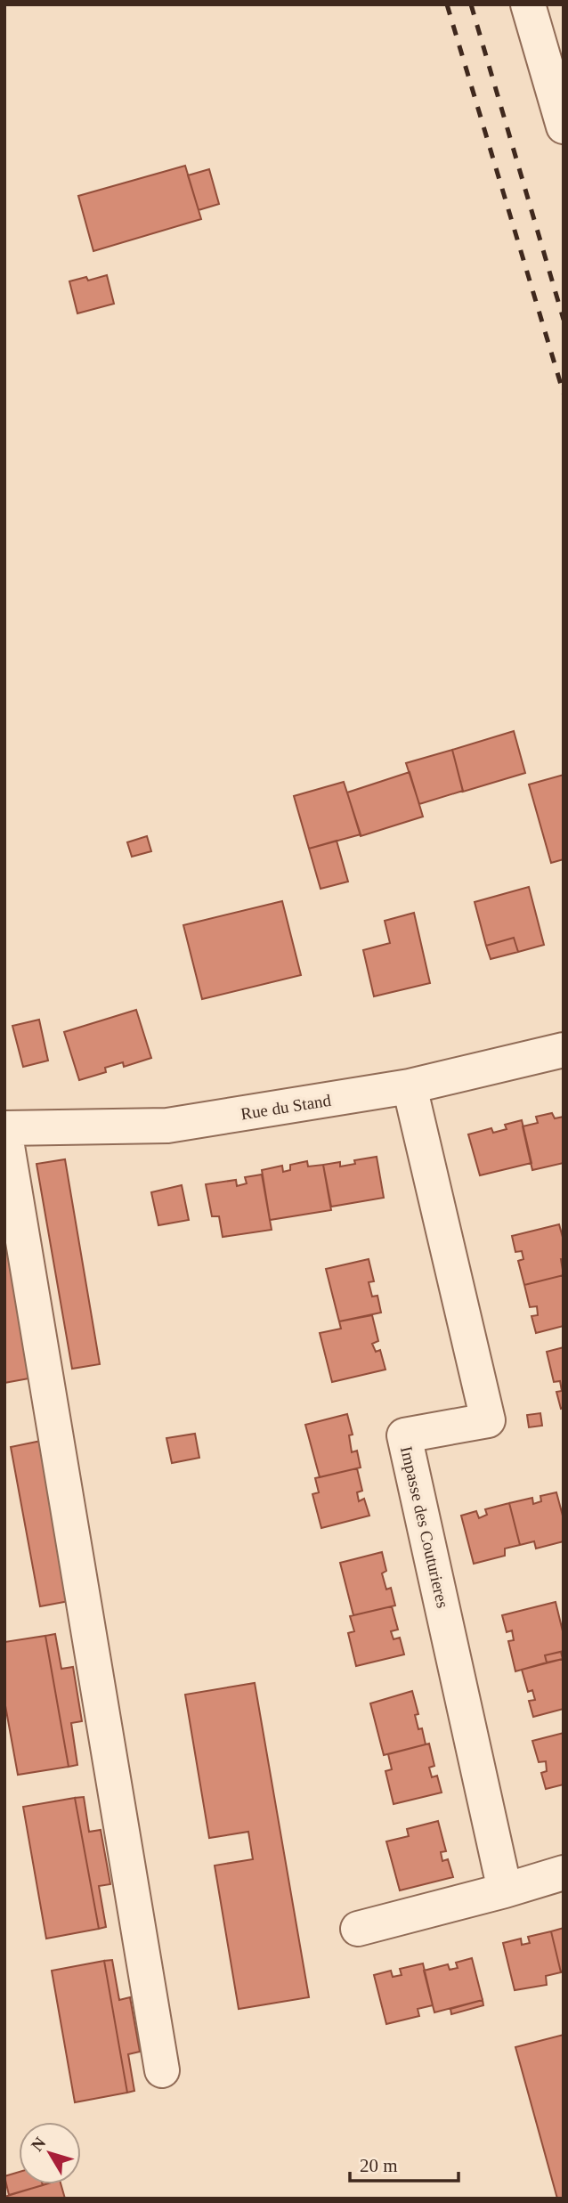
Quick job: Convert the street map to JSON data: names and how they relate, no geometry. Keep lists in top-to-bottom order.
{
  "streets": {
    "street": ["Rue du Stand", "Impasse des Couturieres"]
  },
  "crossings": [
    ["Rue du Stand", "Impasse des Couturieres"]
  ],
  "scale_bar": "20 m",
  "north": "top left"
}
